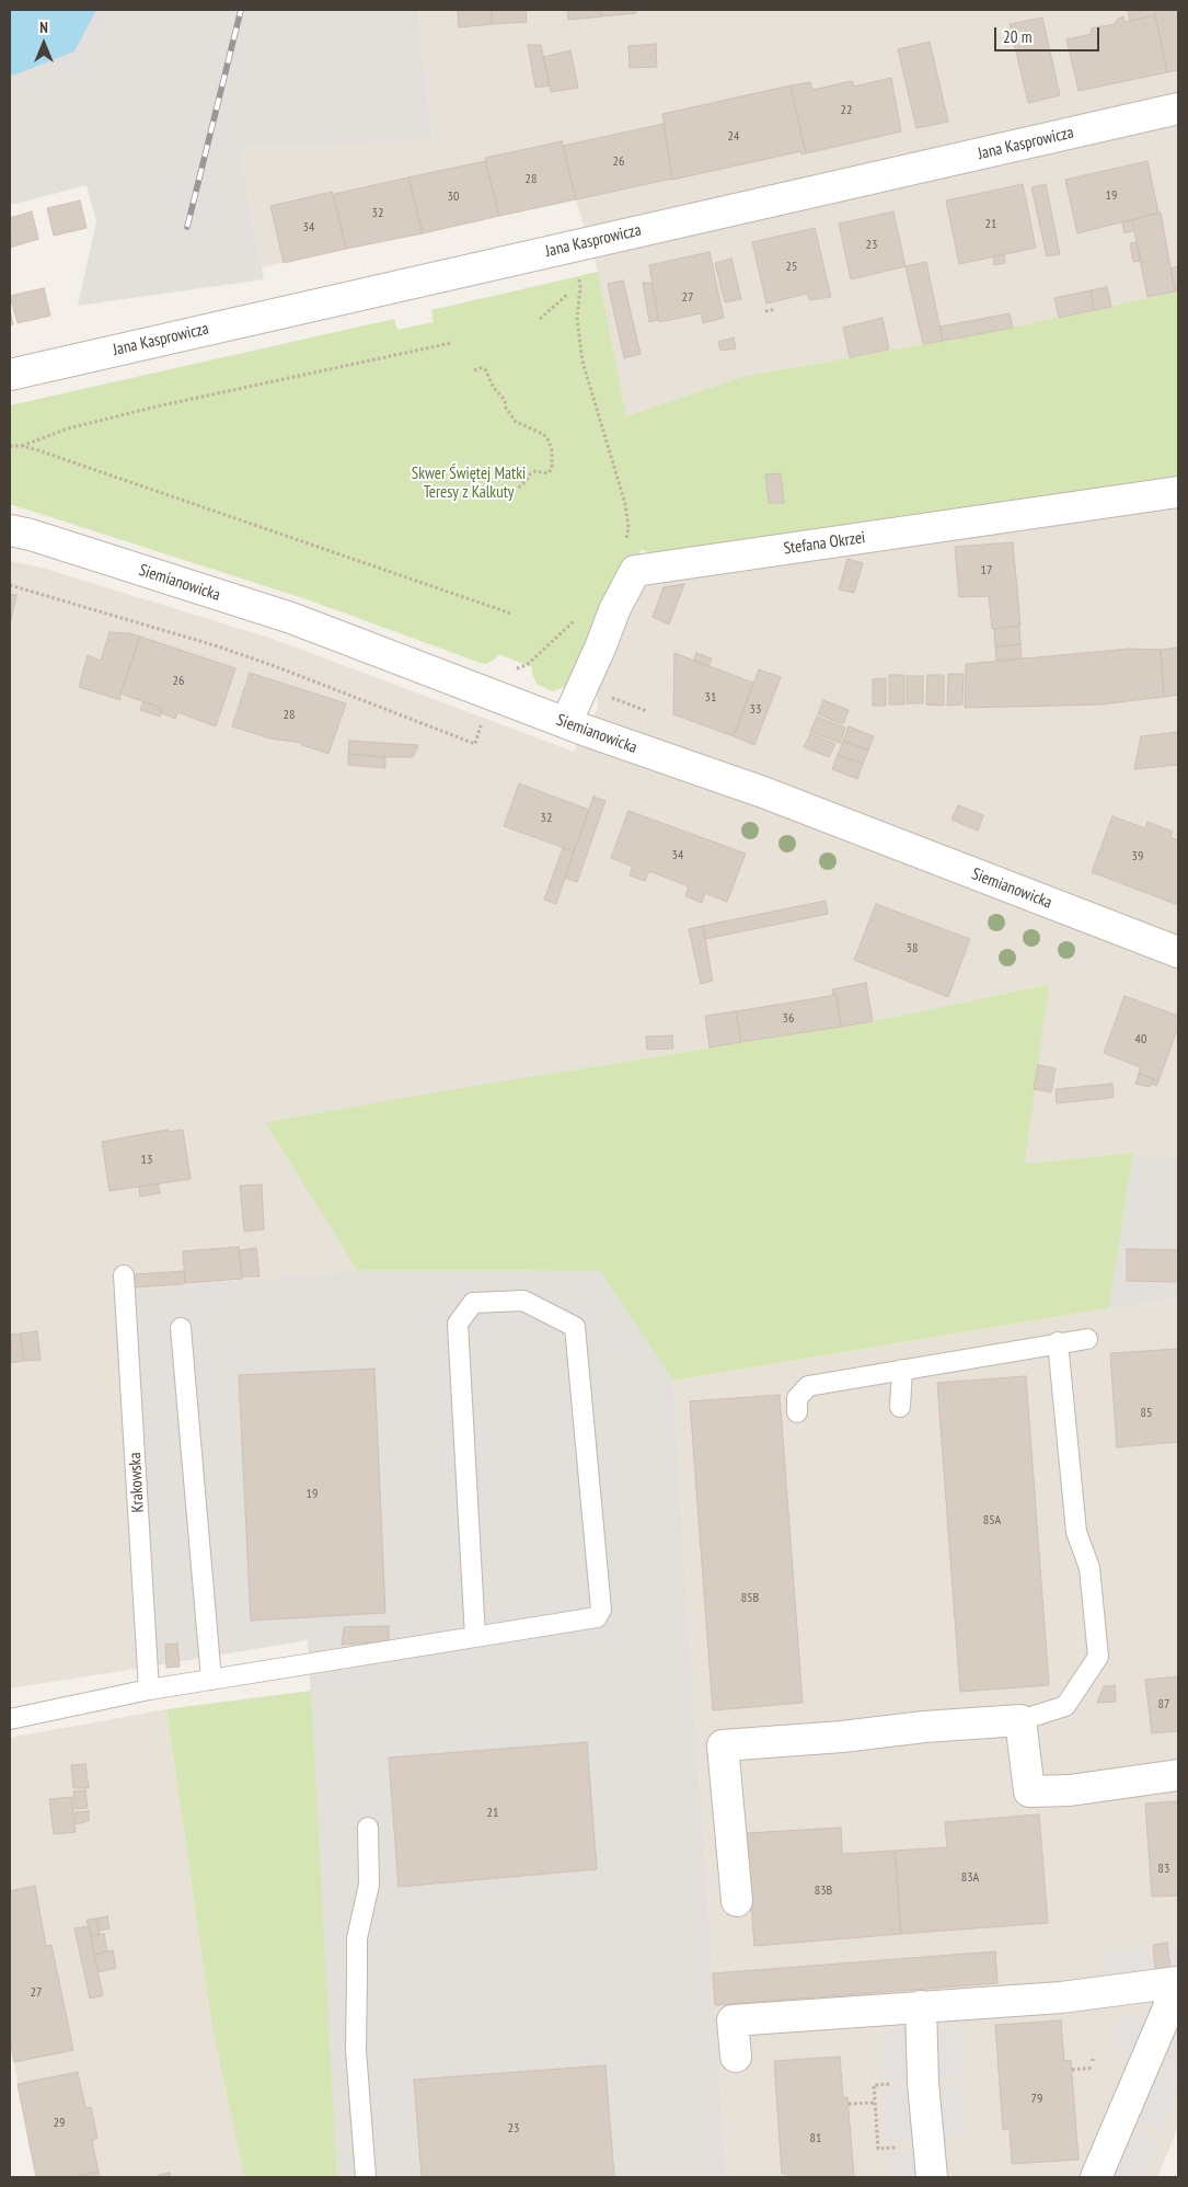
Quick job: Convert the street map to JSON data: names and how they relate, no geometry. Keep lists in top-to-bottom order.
{
  "streets": {
    "street": ["Jana Kasprowicza", "Stefana Okrzei", "Siemianowicka"],
    "lane": ["Krakowska"]
  },
  "crossings": [
    ["Stefana Okrzei", "Siemianowicka"]
  ],
  "parks": ["Skwer Świętej Matki Teresy z Kalkuty"],
  "house_numbers": [
    "22",
    "24",
    "26",
    "28",
    "19",
    "30",
    "32",
    "21",
    "34",
    "23",
    "25",
    "27",
    "17",
    "26",
    "31",
    "33",
    "28",
    "32",
    "34",
    "39",
    "38",
    "36",
    "40",
    "13",
    "85",
    "19",
    "85A",
    "85B",
    "87",
    "21",
    "83",
    "83A",
    "83B",
    "27",
    "79",
    "29",
    "23",
    "81"
  ],
  "scale_bar": "20 m",
  "north": "top"
}
